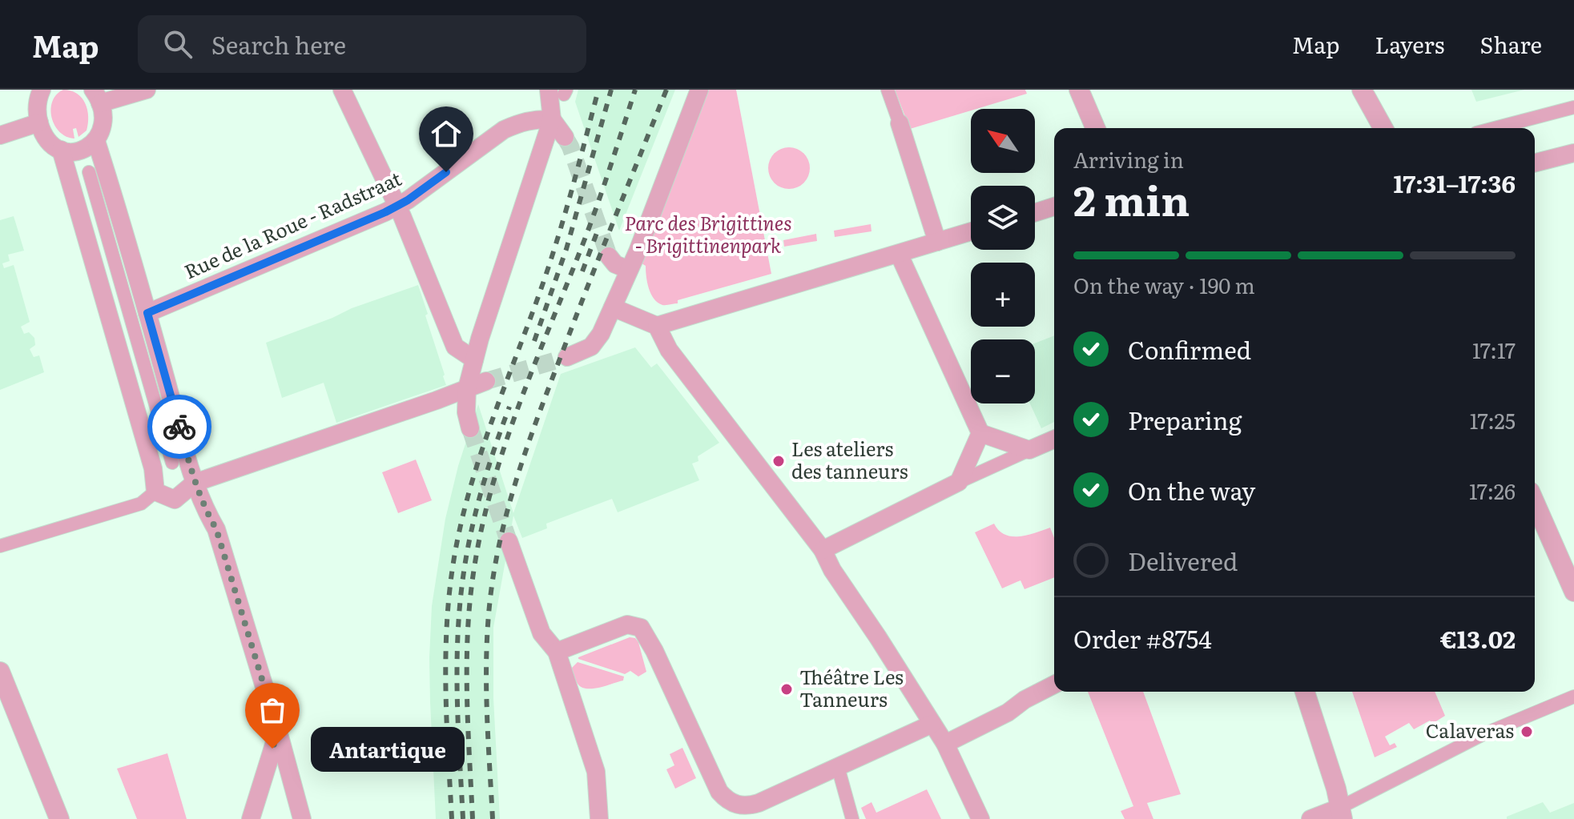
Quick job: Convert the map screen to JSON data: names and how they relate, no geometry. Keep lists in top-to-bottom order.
{
  "streets": {
    "street": ["Rue de la Roue - Radstraat"]
  },
  "parks": ["Parc des Brigittines - Brigittinenpark"],
  "places": [
    "Les ateliers des tanneurs",
    "Théâtre Les Tanneurs",
    "Calaveras",
    "Antartique"
  ],
  "north": "top left",
  "page": {
    "header": "Map",
    "search": "Search here",
    "nav": ["Map", "Layers", "Share"],
    "map_buttons": ["+", "−"],
    "heading": ["2 min", "Arriving in", "17:31–17:36"],
    "panel": ["Order #8754", "€13.02"],
    "bar": "On the way · 190 m",
    "list": [
      ["Confirmed", "17:17"],
      ["Preparing", "17:25"],
      ["On the way", "17:26"],
      "Delivered"
    ],
    "bubble": "Antartique"
  }
}
